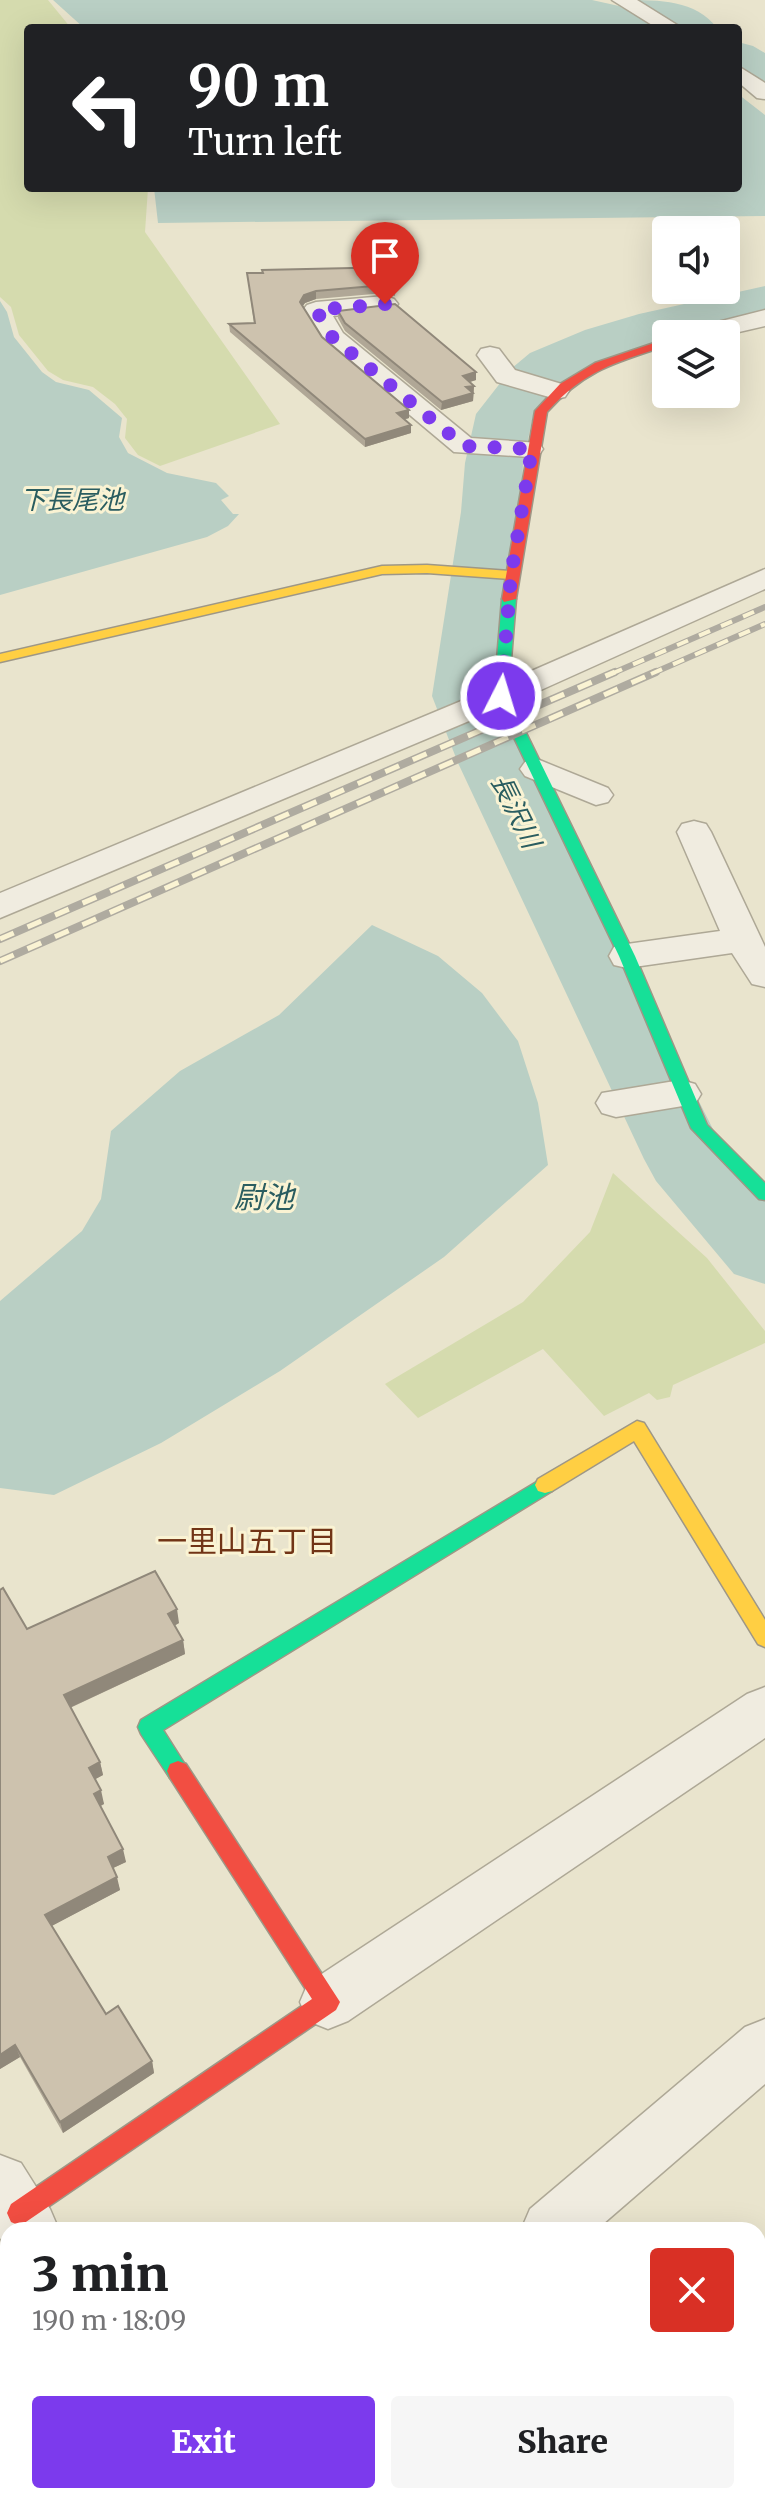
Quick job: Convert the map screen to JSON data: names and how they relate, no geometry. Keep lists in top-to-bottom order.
{
  "districts": ["一里山五丁目"],
  "water": ["下長尾池", "長沢川", "尉池"],
  "page": {
    "turn": ["90 m", "Turn left"],
    "heading": ["3 min", "190 m · 18:09"],
    "buttons": ["Exit", "Share"]
  }
}
